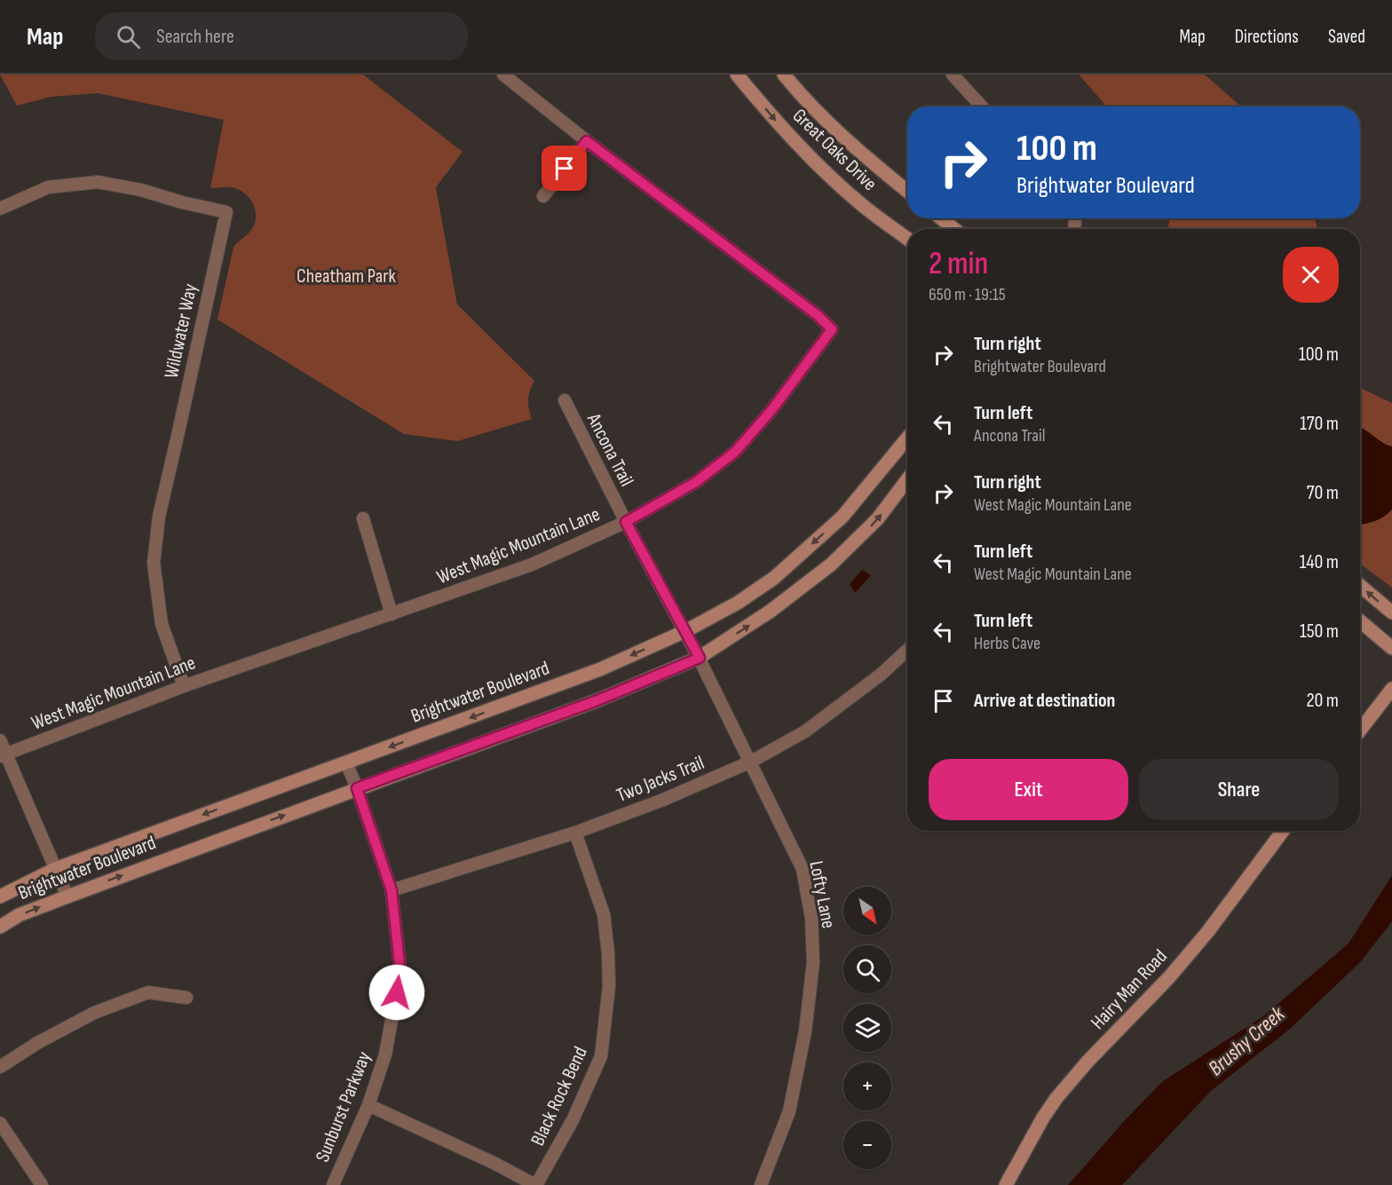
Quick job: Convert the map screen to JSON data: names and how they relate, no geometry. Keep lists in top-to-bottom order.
{
  "streets": {
    "street": [
      "Great Oaks Drive",
      "Wildwater Way",
      "Ancona Trail",
      "West Magic Mountain Lane",
      "Brightwater Boulevard",
      "Two Jacks Trail",
      "Lofty Lane",
      "Hairy Man Road",
      "Black Rock Bend",
      "Sunburst Parkway"
    ]
  },
  "crossings": [
    ["Wildwater Way", "West Magic Mountain Lane"],
    ["Ancona Trail", "West Magic Mountain Lane"],
    ["Ancona Trail", "Brightwater Boulevard"],
    ["Ancona Trail", "Lofty Lane"],
    ["Brightwater Boulevard", "Lofty Lane"],
    ["Brightwater Boulevard", "Sunburst Parkway"],
    ["Two Jacks Trail", "Lofty Lane"],
    ["Two Jacks Trail", "Black Rock Bend"],
    ["Two Jacks Trail", "Sunburst Parkway"],
    ["Black Rock Bend", "Sunburst Parkway"]
  ],
  "water": ["Brushy Creek"],
  "parks": ["Cheatham Park"],
  "north": "bottom right",
  "page": {
    "header": "Map",
    "search": "Search here",
    "nav": ["Map", "Directions", "Saved"],
    "turn": ["100 m", "Brightwater Boulevard"],
    "heading": ["2 min", "650 m · 19:15"],
    "list": [
      {
        "name": "Turn right",
        "note": "Brightwater Boulevard",
        "value": "100 m"
      },
      {
        "name": "Turn left",
        "note": "Ancona Trail",
        "value": "170 m"
      },
      {
        "name": "Turn right",
        "note": "West Magic Mountain Lane",
        "value": "70 m"
      },
      {
        "name": "Turn left",
        "note": "West Magic Mountain Lane",
        "value": "140 m"
      },
      {
        "name": "Turn left",
        "note": "Herbs Cave",
        "value": "150 m"
      },
      {
        "name": "Arrive at destination",
        "value": "20 m"
      }
    ],
    "buttons": ["Exit", "Share"],
    "map_buttons": ["+", "−"]
  }
}
